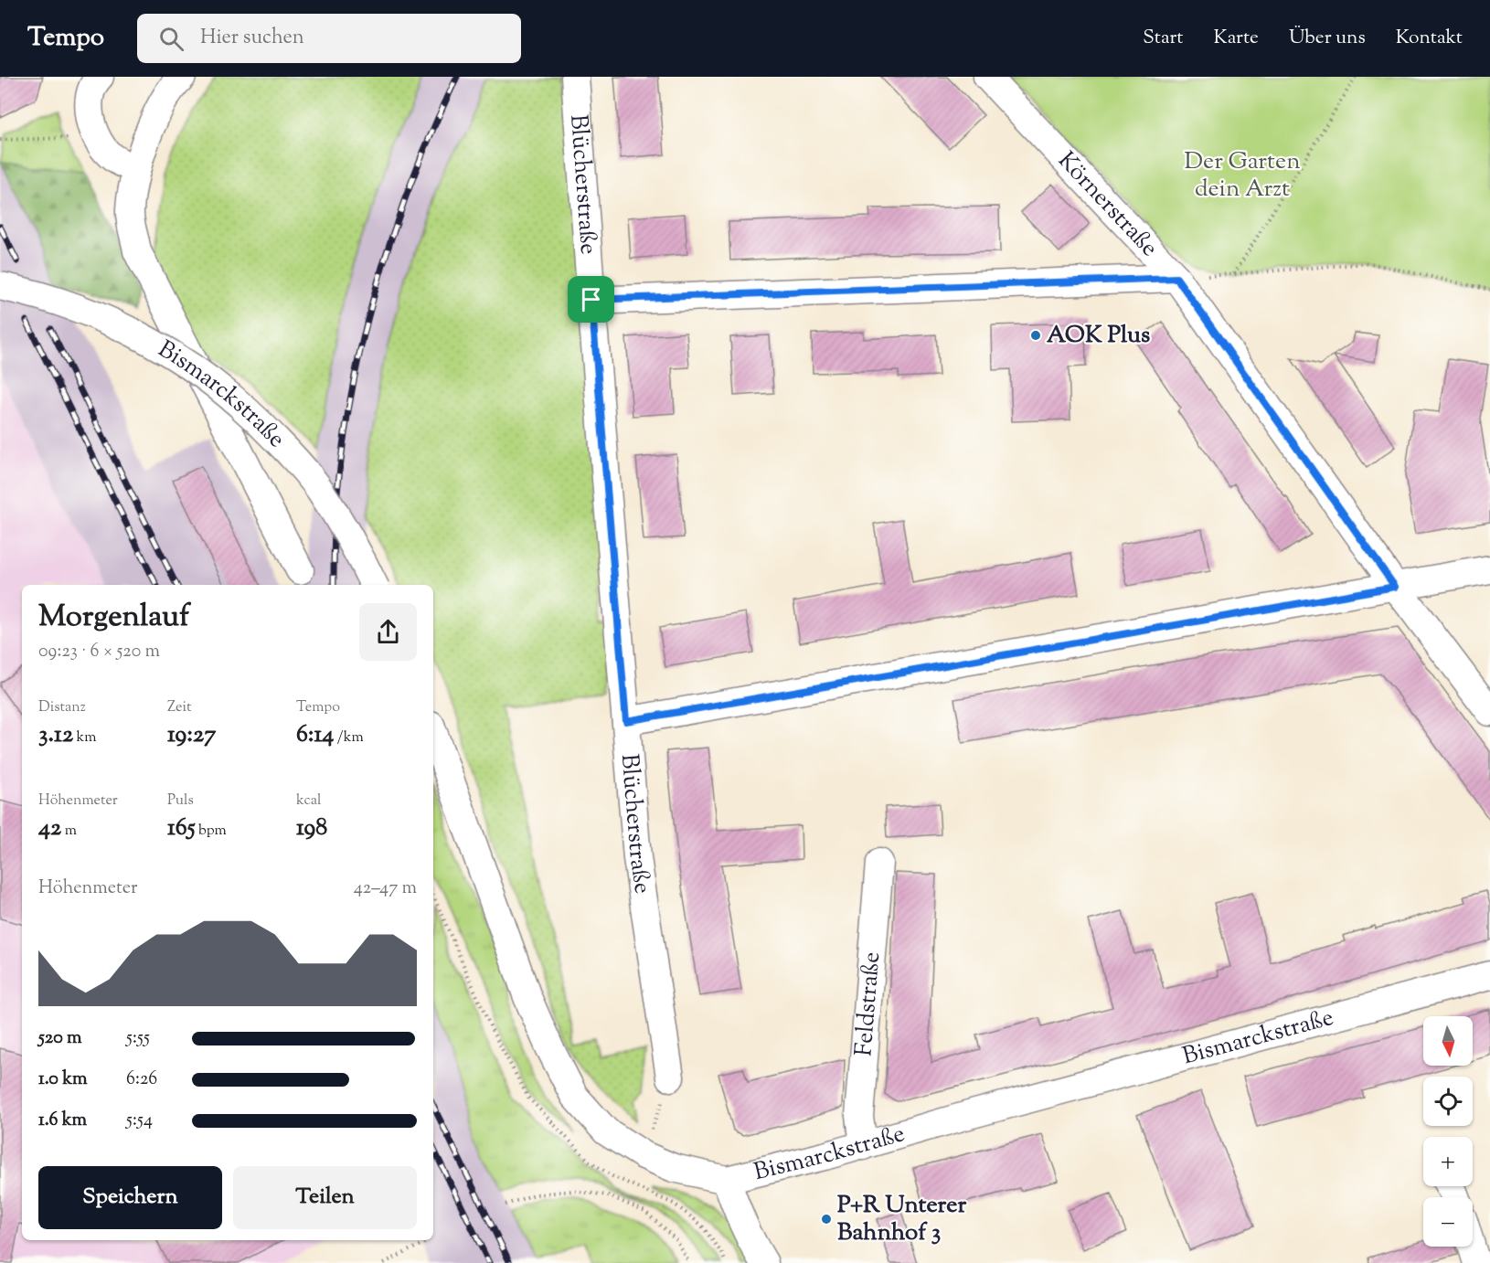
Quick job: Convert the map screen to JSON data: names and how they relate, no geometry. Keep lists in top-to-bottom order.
{
  "streets": {
    "street": [
      "Blücherstraße",
      "Körnerstraße",
      "Bismarckstraße",
      "Feldstraße"
    ]
  },
  "crossings": [
    ["Bismarckstraße", "Feldstraße"]
  ],
  "parks": ["Der Garten dein Arzt"],
  "places": ["AOK Plus", "P+R Unterer Bahnhof 3"],
  "north": "bottom",
  "page": {
    "header": "Tempo",
    "search": "Hier suchen",
    "nav": [
      "Start",
      "Karte",
      "Über uns",
      "Kontakt"
    ],
    "heading": ["Morgenlauf", "09:23 · 6 × 520 m"],
    "stats": [
      ["Distanz", "3.12 km"],
      ["Zeit", "19:27"],
      ["Tempo", "6:14 /km"],
      ["Höhenmeter", "42 m"],
      ["Puls", "165 bpm"],
      ["kcal", "198"]
    ],
    "chart": ["Höhenmeter", "42–47 m"],
    "map_buttons": ["+", "−"],
    "list": [
      {
        "name": "520 m",
        "note": "5:55"
      },
      {
        "name": "1.0 km",
        "note": "6:26"
      },
      {
        "name": "1.6 km",
        "note": "5:54"
      }
    ],
    "buttons": ["Speichern", "Teilen"]
  }
}
